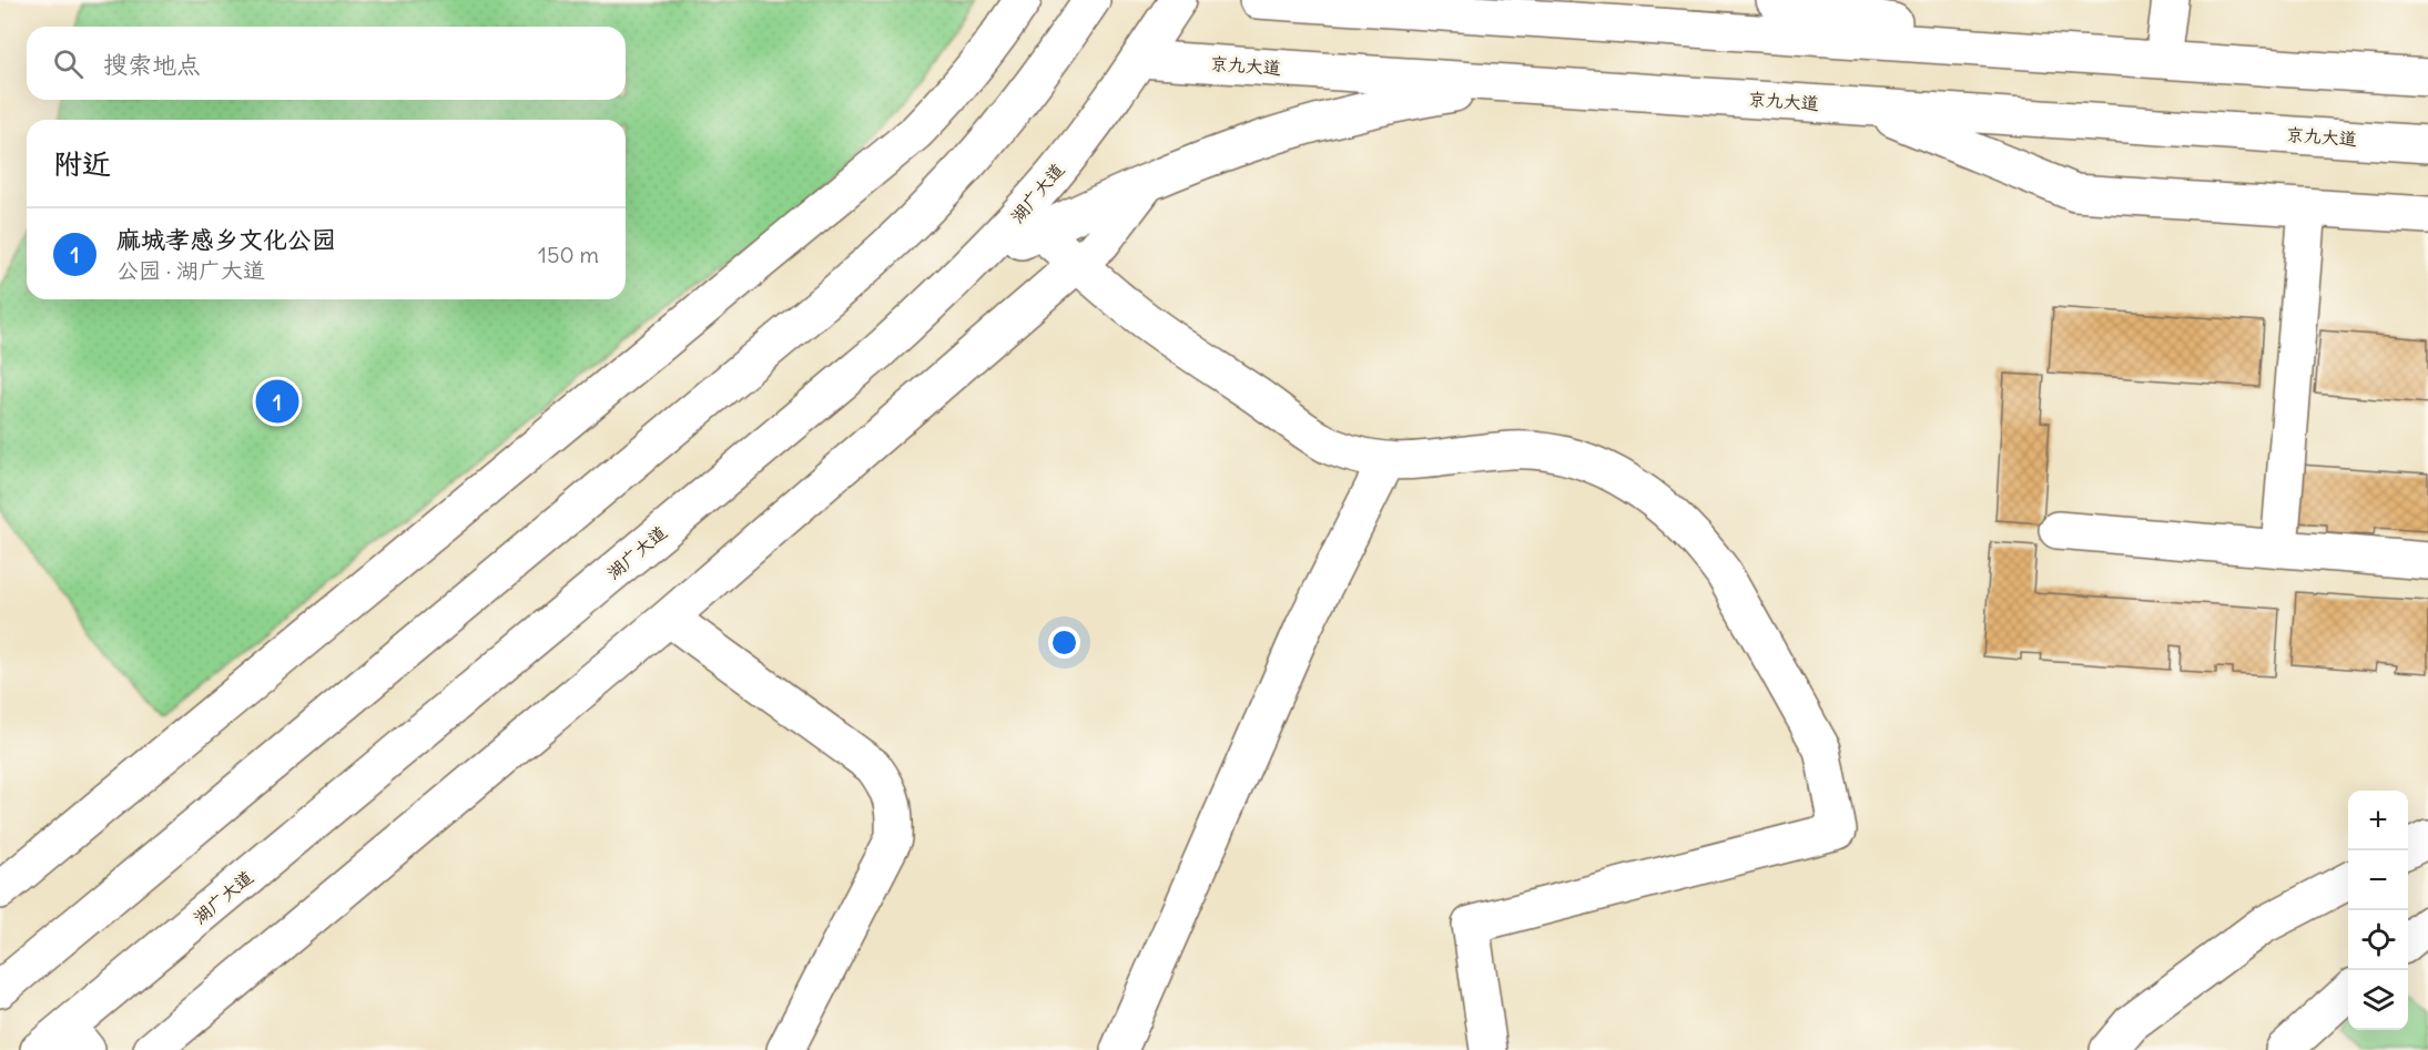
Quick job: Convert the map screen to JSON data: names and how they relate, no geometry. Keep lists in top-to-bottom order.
{
  "streets": {
    "street": ["京九大道", "湖广大道"]
  },
  "crossings": [
    ["京九大道", "湖广大道"]
  ],
  "page": {
    "search": "搜索地点",
    "heading": "附近",
    "list": [
      {
        "mark": "1",
        "name": "麻城孝感乡文化公园",
        "note": "公园 · 湖广大道",
        "value": "150 m"
      }
    ],
    "pins": "1",
    "map_buttons": ["+", "−"]
  }
}
